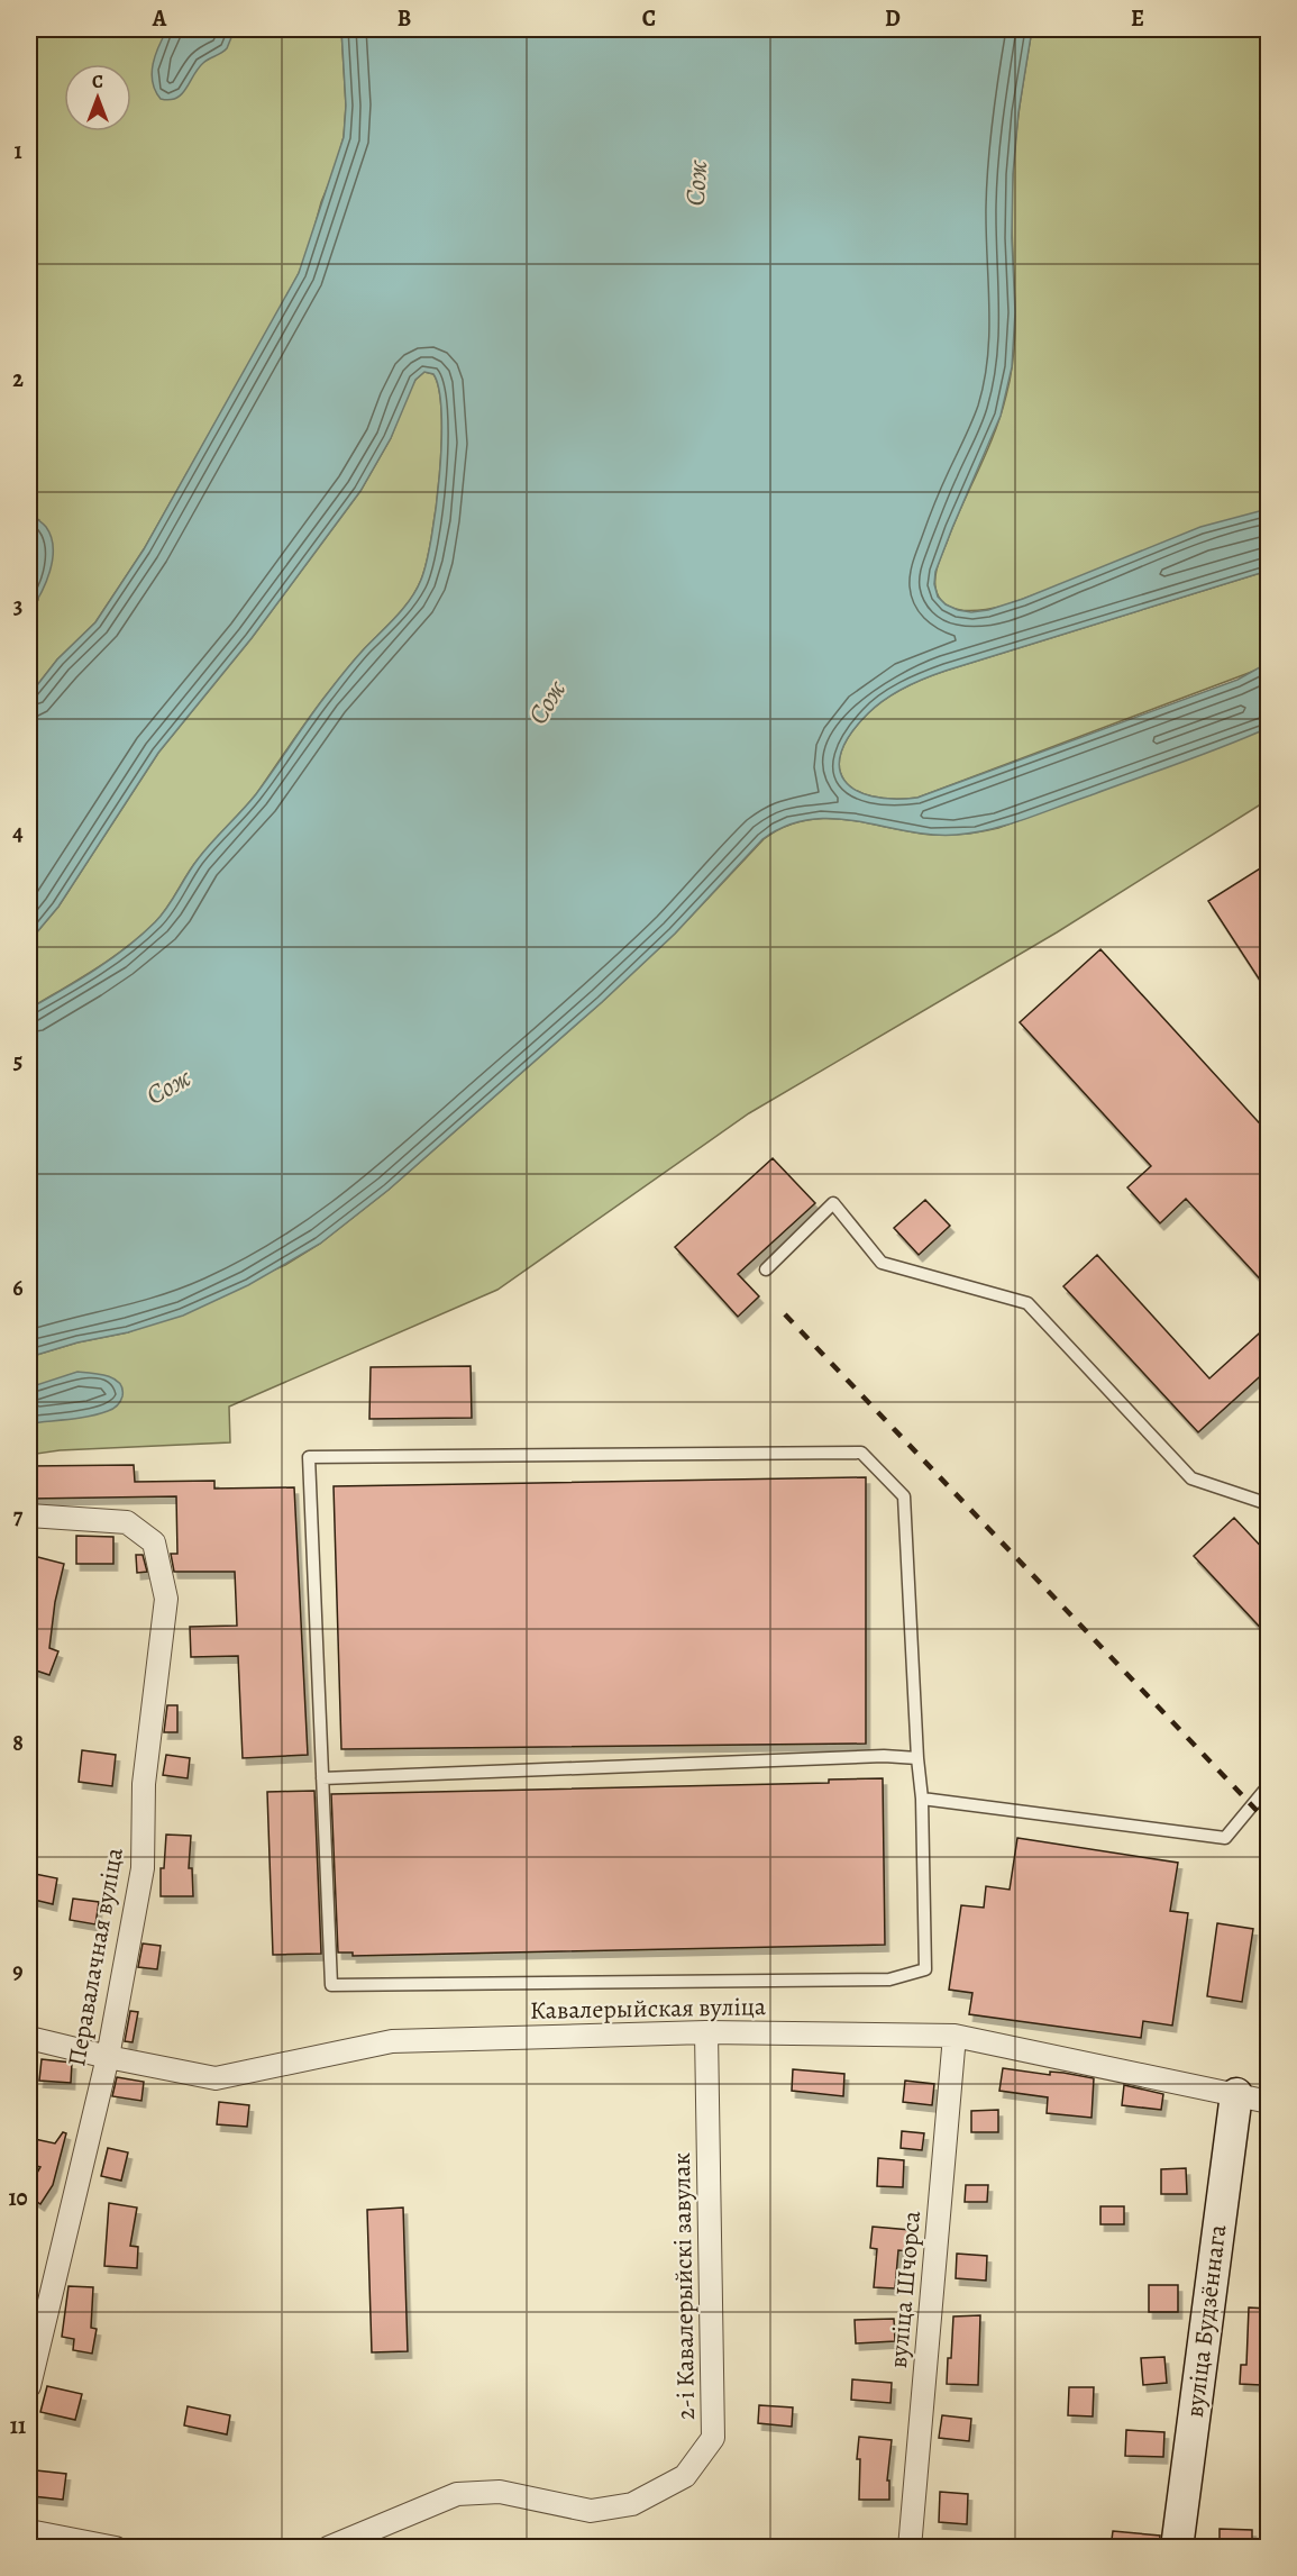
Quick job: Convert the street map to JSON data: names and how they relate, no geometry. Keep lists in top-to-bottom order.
{
  "streets": {
    "street": [
      "Перавалачная вуліца",
      "Кавалерыйская вуліца",
      "2-і Кавалерыйскі завулак",
      "вуліца Шчорса",
      "вуліца Будзённага"
    ]
  },
  "crossings": [
    ["Перавалачная вуліца", "Кавалерыйская вуліца"],
    ["Кавалерыйская вуліца", "2-і Кавалерыйскі завулак"],
    ["Кавалерыйская вуліца", "вуліца Шчорса"],
    ["Кавалерыйская вуліца", "вуліца Будзённага"]
  ],
  "water": ["Сож"],
  "north": "top",
  "grid": {
    "columns": [
      "A",
      "B",
      "C",
      "D",
      "E"
    ],
    "rows": [
      "1",
      "2",
      "3",
      "4",
      "5",
      "6",
      "7",
      "8",
      "9",
      "10",
      "11"
    ]
  }
}
